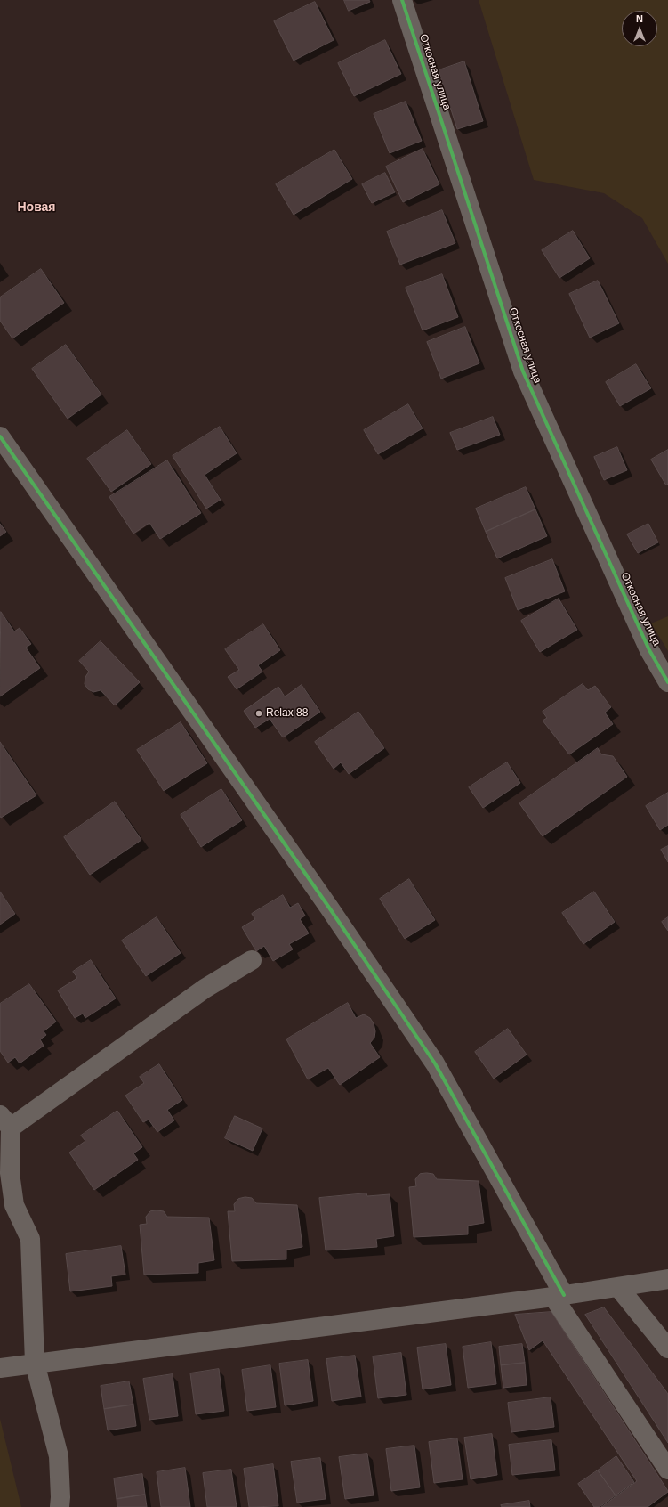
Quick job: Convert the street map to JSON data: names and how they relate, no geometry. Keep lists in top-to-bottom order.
{
  "streets": {
    "street": ["Откосная улица"]
  },
  "districts": ["Новая"],
  "places": ["Relax 88"],
  "north": "top"
}
